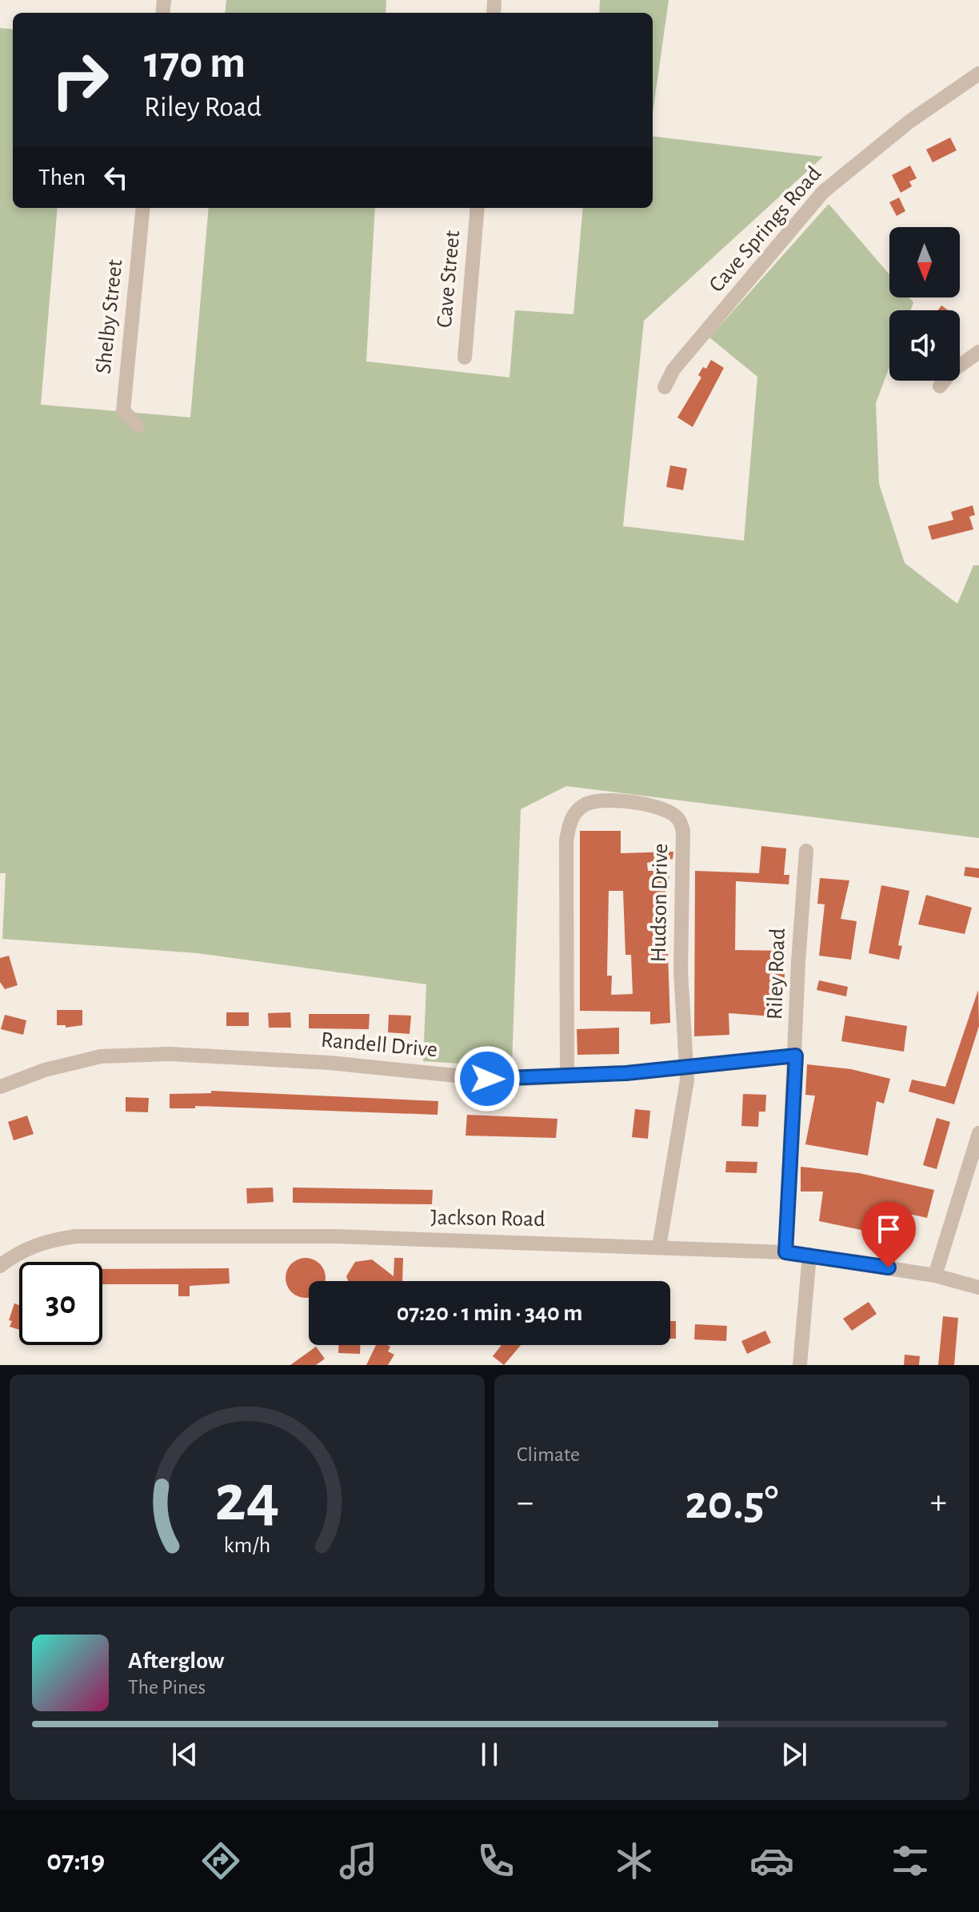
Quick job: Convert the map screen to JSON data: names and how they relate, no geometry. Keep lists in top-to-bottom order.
{
  "streets": {
    "street": [
      "Cave Springs Road",
      "Cave Street",
      "Shelby Street",
      "Hudson Drive",
      "Riley Road",
      "Randell Drive",
      "Jackson Road"
    ]
  },
  "crossings": [
    ["Hudson Drive", "Randell Drive"],
    ["Hudson Drive", "Jackson Road"],
    ["Riley Road", "Randell Drive"],
    ["Riley Road", "Jackson Road"]
  ],
  "north": "bottom",
  "page": {
    "turn": ["170 m", "Riley Road"],
    "then": "Then",
    "limit": "30",
    "trip": "07:20 · 1 min · 340 m",
    "tile": "Climate",
    "heat": ["−", "20.5°", "+"],
    "song": ["Afterglow", "The Pines"],
    "tabs": "07:19",
    "gauge": ["24", "km/h"]
  }
}
